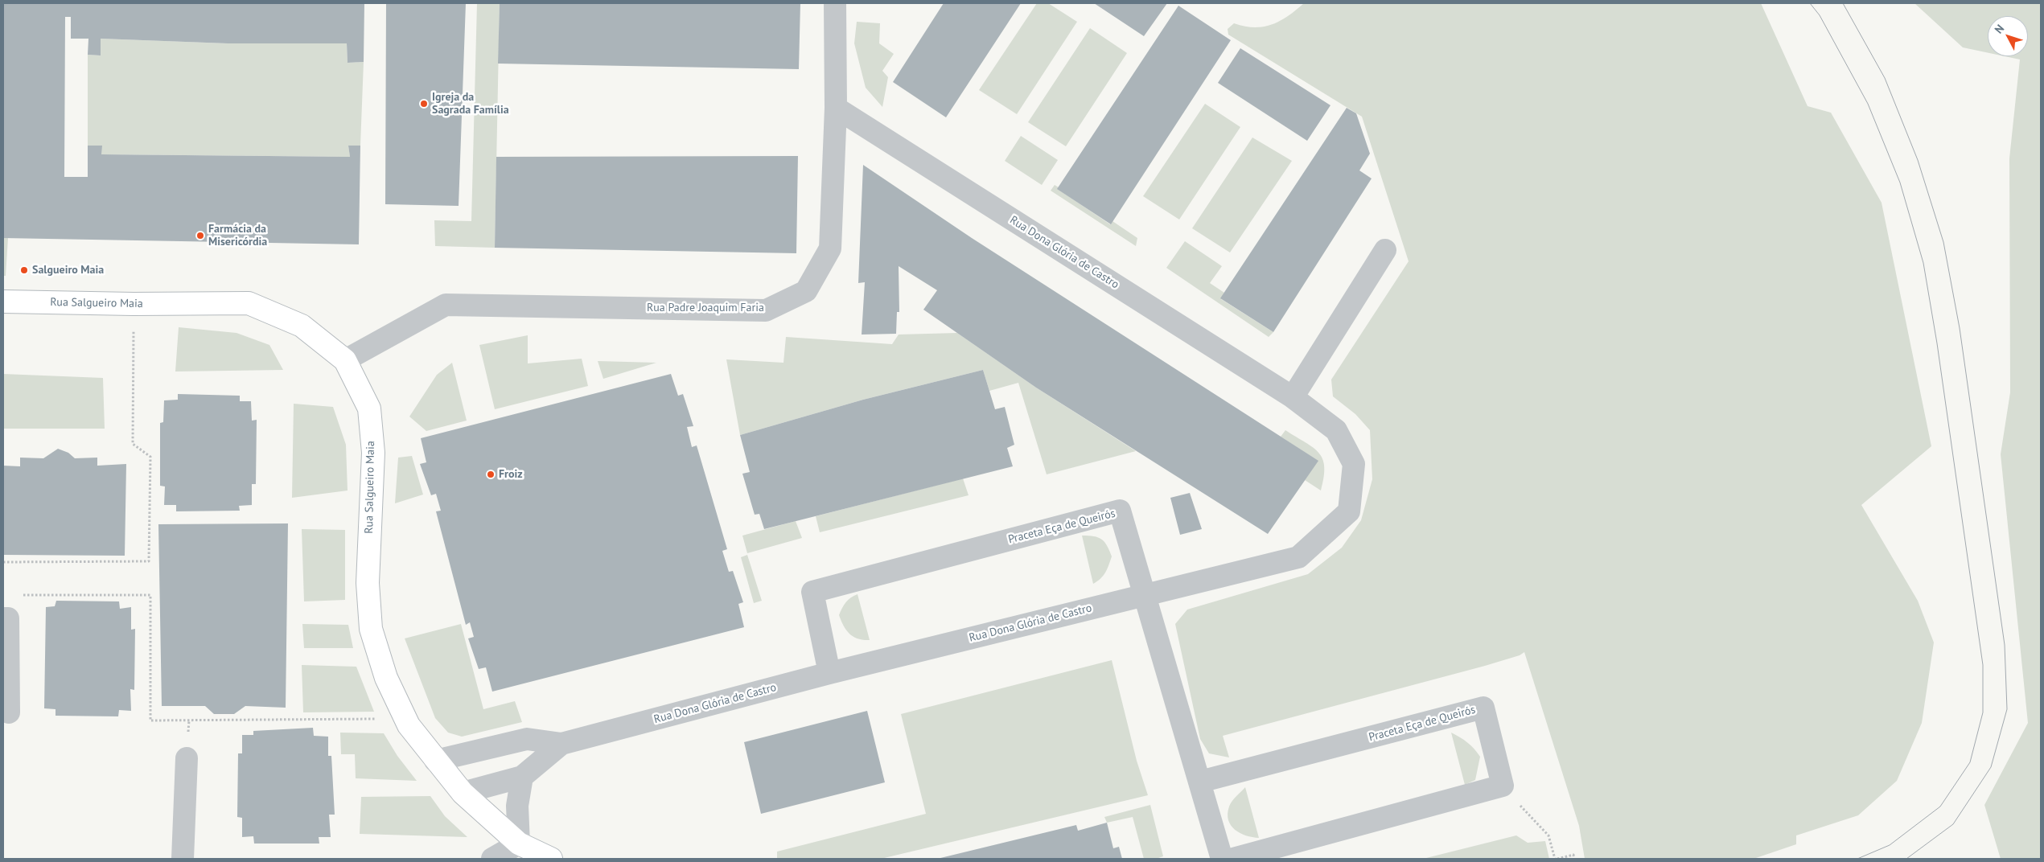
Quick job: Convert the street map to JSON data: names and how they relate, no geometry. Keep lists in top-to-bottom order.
{
  "streets": {
    "street": [
      "Rua Dona Glória de Castro",
      "Rua Salgueiro Maia",
      "Rua Padre Joaquim Faria",
      "Praceta Eça de Queirós"
    ]
  },
  "crossings": [
    ["Rua Dona Glória de Castro", "Rua Salgueiro Maia"],
    ["Rua Dona Glória de Castro", "Rua Padre Joaquim Faria"],
    ["Rua Dona Glória de Castro", "Praceta Eça de Queirós"],
    ["Rua Salgueiro Maia", "Rua Padre Joaquim Faria"]
  ],
  "places": [
    "Igreja da Sagrada Família",
    "Farmácia da Misericórdia",
    "Salgueiro Maia",
    "Froiz"
  ],
  "north": "top left"
}
